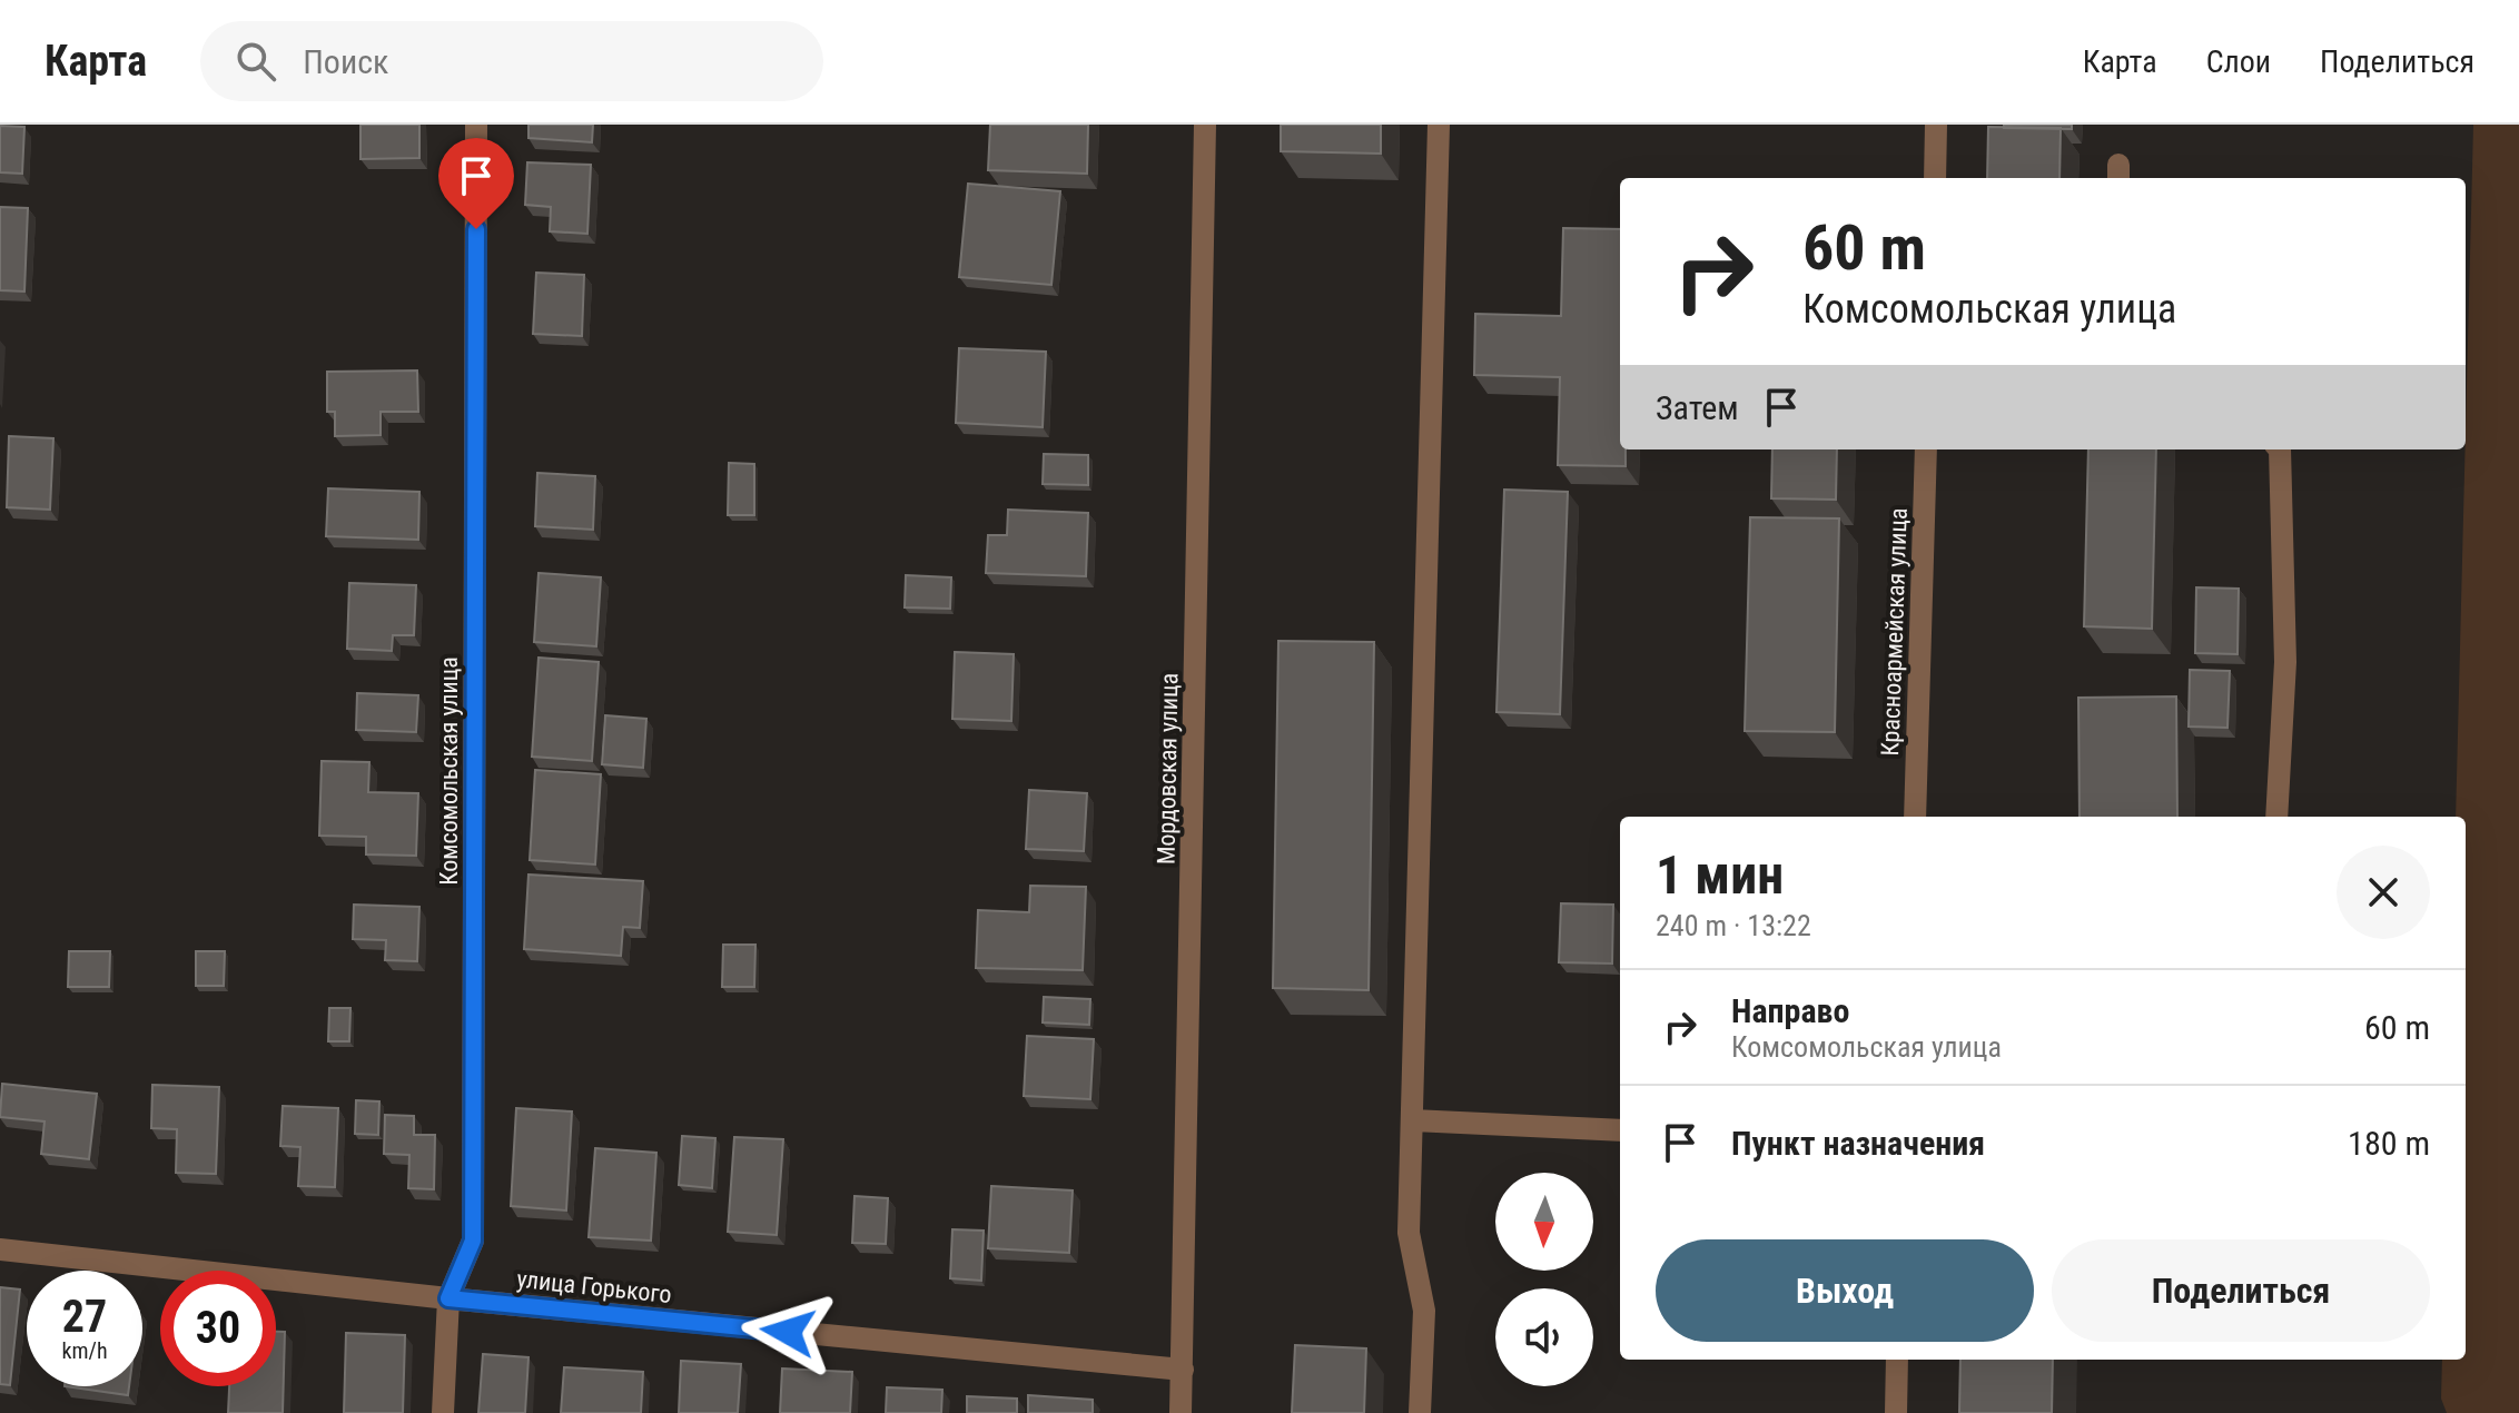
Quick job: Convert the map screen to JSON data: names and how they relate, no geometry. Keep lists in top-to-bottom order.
{
  "streets": {
    "street": [
      "Красноармейская улица",
      "Мордовская улица",
      "Комсомольская улица",
      "улица Горького"
    ]
  },
  "crossings": [
    ["Мордовская улица", "улица Горького"],
    ["Комсомольская улица", "улица Горького"]
  ],
  "north": "bottom",
  "page": {
    "header": "Карта",
    "search": "Поиск",
    "nav": ["Карта", "Слои", "Поделиться"],
    "turn": ["60 m", "Комсомольская улица"],
    "then": "Затем",
    "heading": ["1 мин", "240 m · 13:22"],
    "list": [
      {
        "name": "Направо",
        "note": "Комсомольская улица",
        "value": "60 m"
      },
      {
        "name": "Пункт назначения",
        "value": "180 m"
      }
    ],
    "buttons": ["Выход", "Поделиться"],
    "speed": "27 km/h",
    "limit": "30"
  }
}
